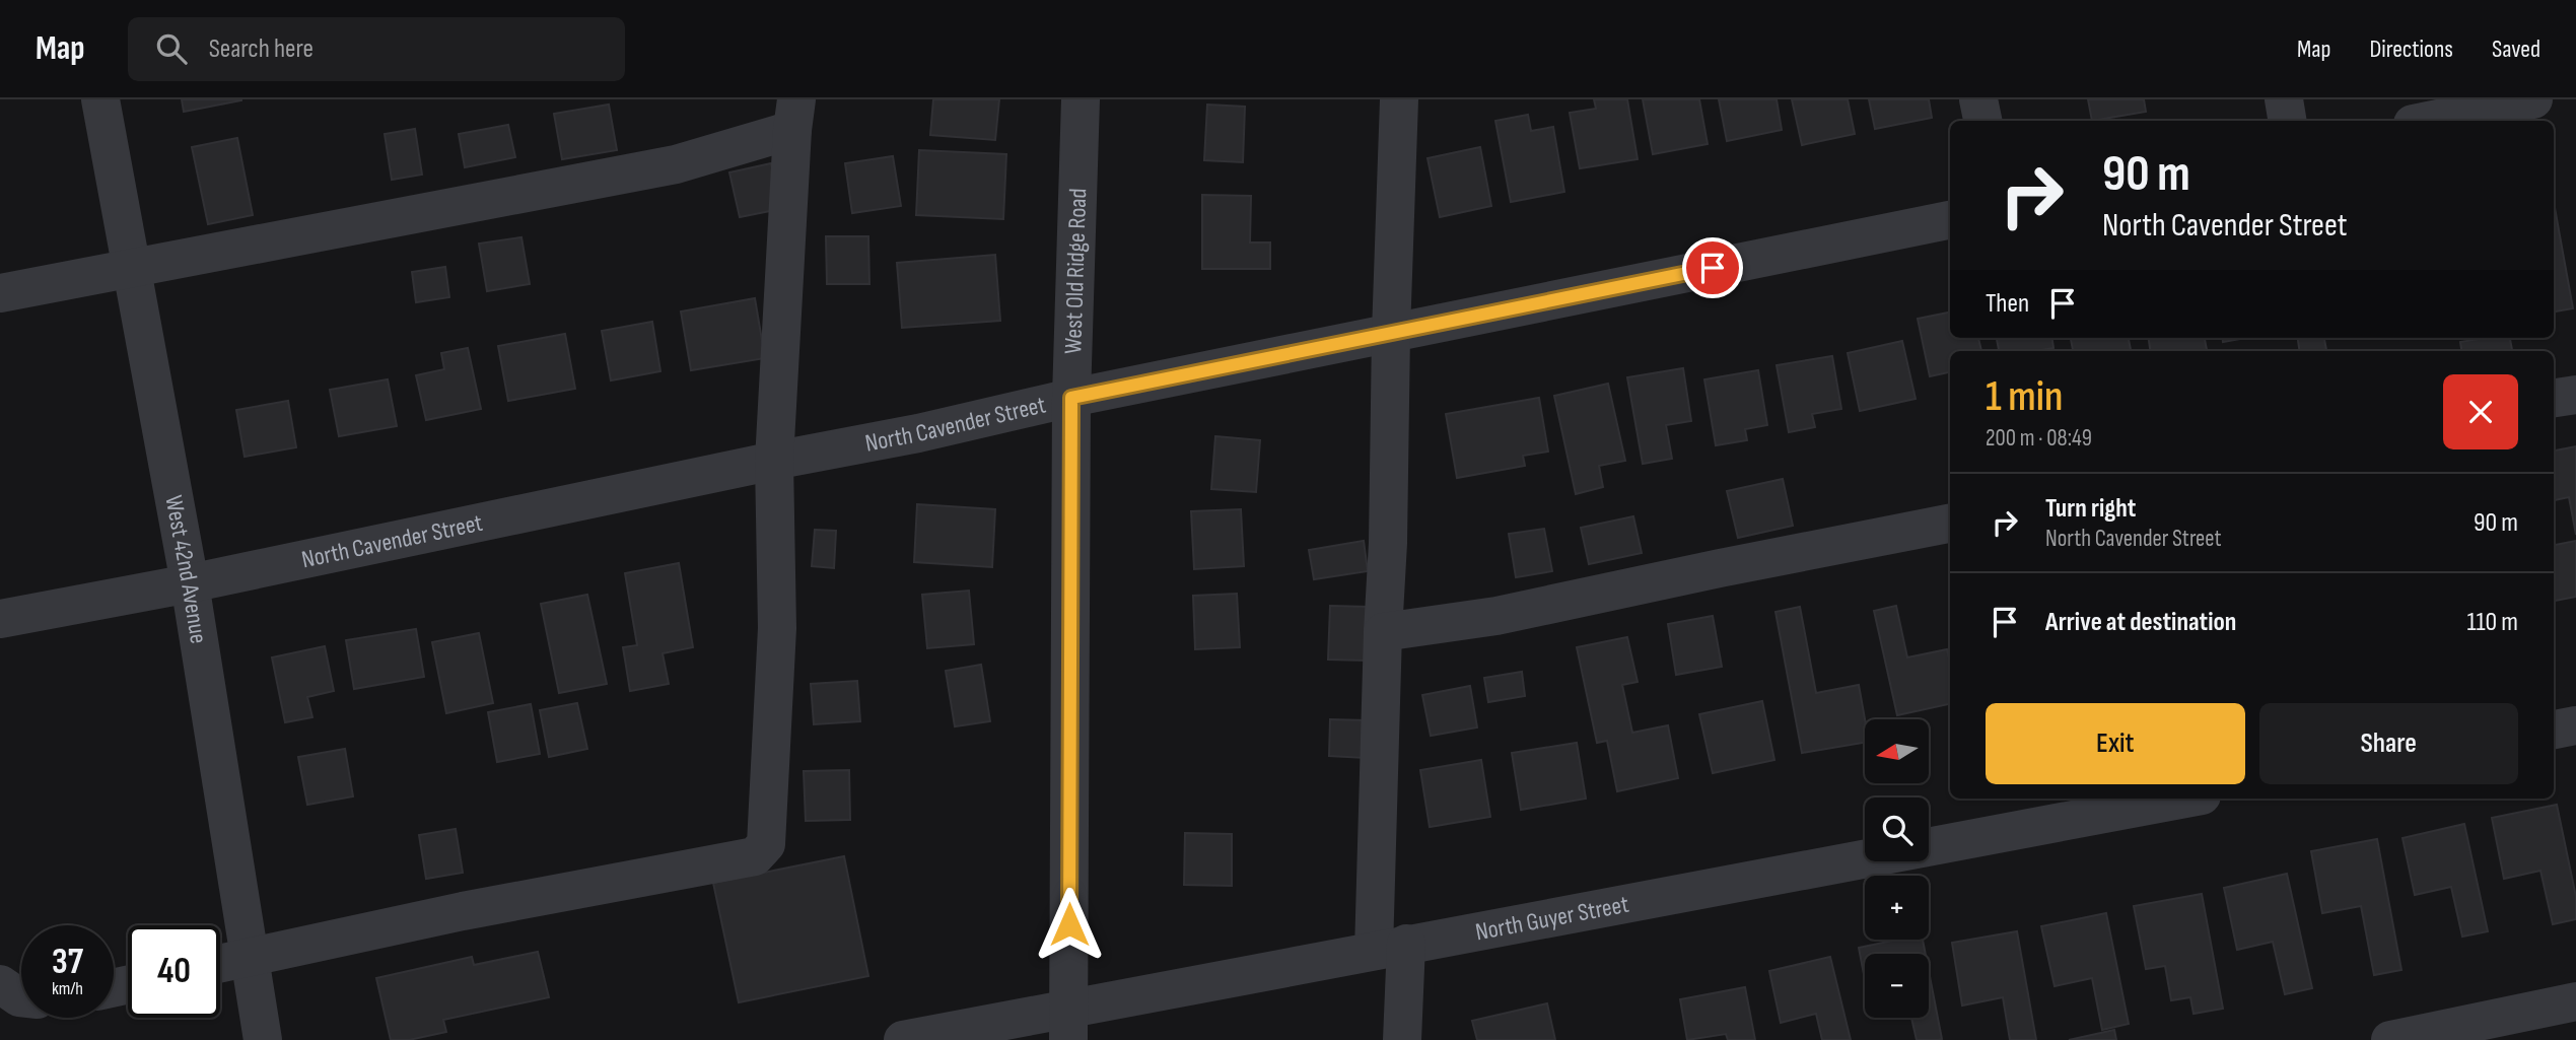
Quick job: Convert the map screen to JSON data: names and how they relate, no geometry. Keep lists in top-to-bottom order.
{
  "streets": {
    "street": [
      "West Old Ridge Road",
      "North Cavender Street",
      "West 42nd Avenue",
      "North Guyer Street"
    ]
  },
  "crossings": [
    ["West Old Ridge Road", "North Cavender Street"],
    ["West Old Ridge Road", "North Guyer Street"],
    ["North Cavender Street", "West 42nd Avenue"]
  ],
  "north": "left",
  "page": {
    "header": "Map",
    "search": "Search here",
    "nav": ["Map", "Directions", "Saved"],
    "turn": ["90 m", "North Cavender Street"],
    "then": "Then",
    "heading": ["1 min", "200 m · 08:49"],
    "list": [
      {
        "name": "Turn right",
        "note": "North Cavender Street",
        "value": "90 m"
      },
      {
        "name": "Arrive at destination",
        "value": "110 m"
      }
    ],
    "buttons": ["Exit", "Share"],
    "map_buttons": ["+", "−"],
    "speed": "37 km/h",
    "limit": "40"
  }
}
